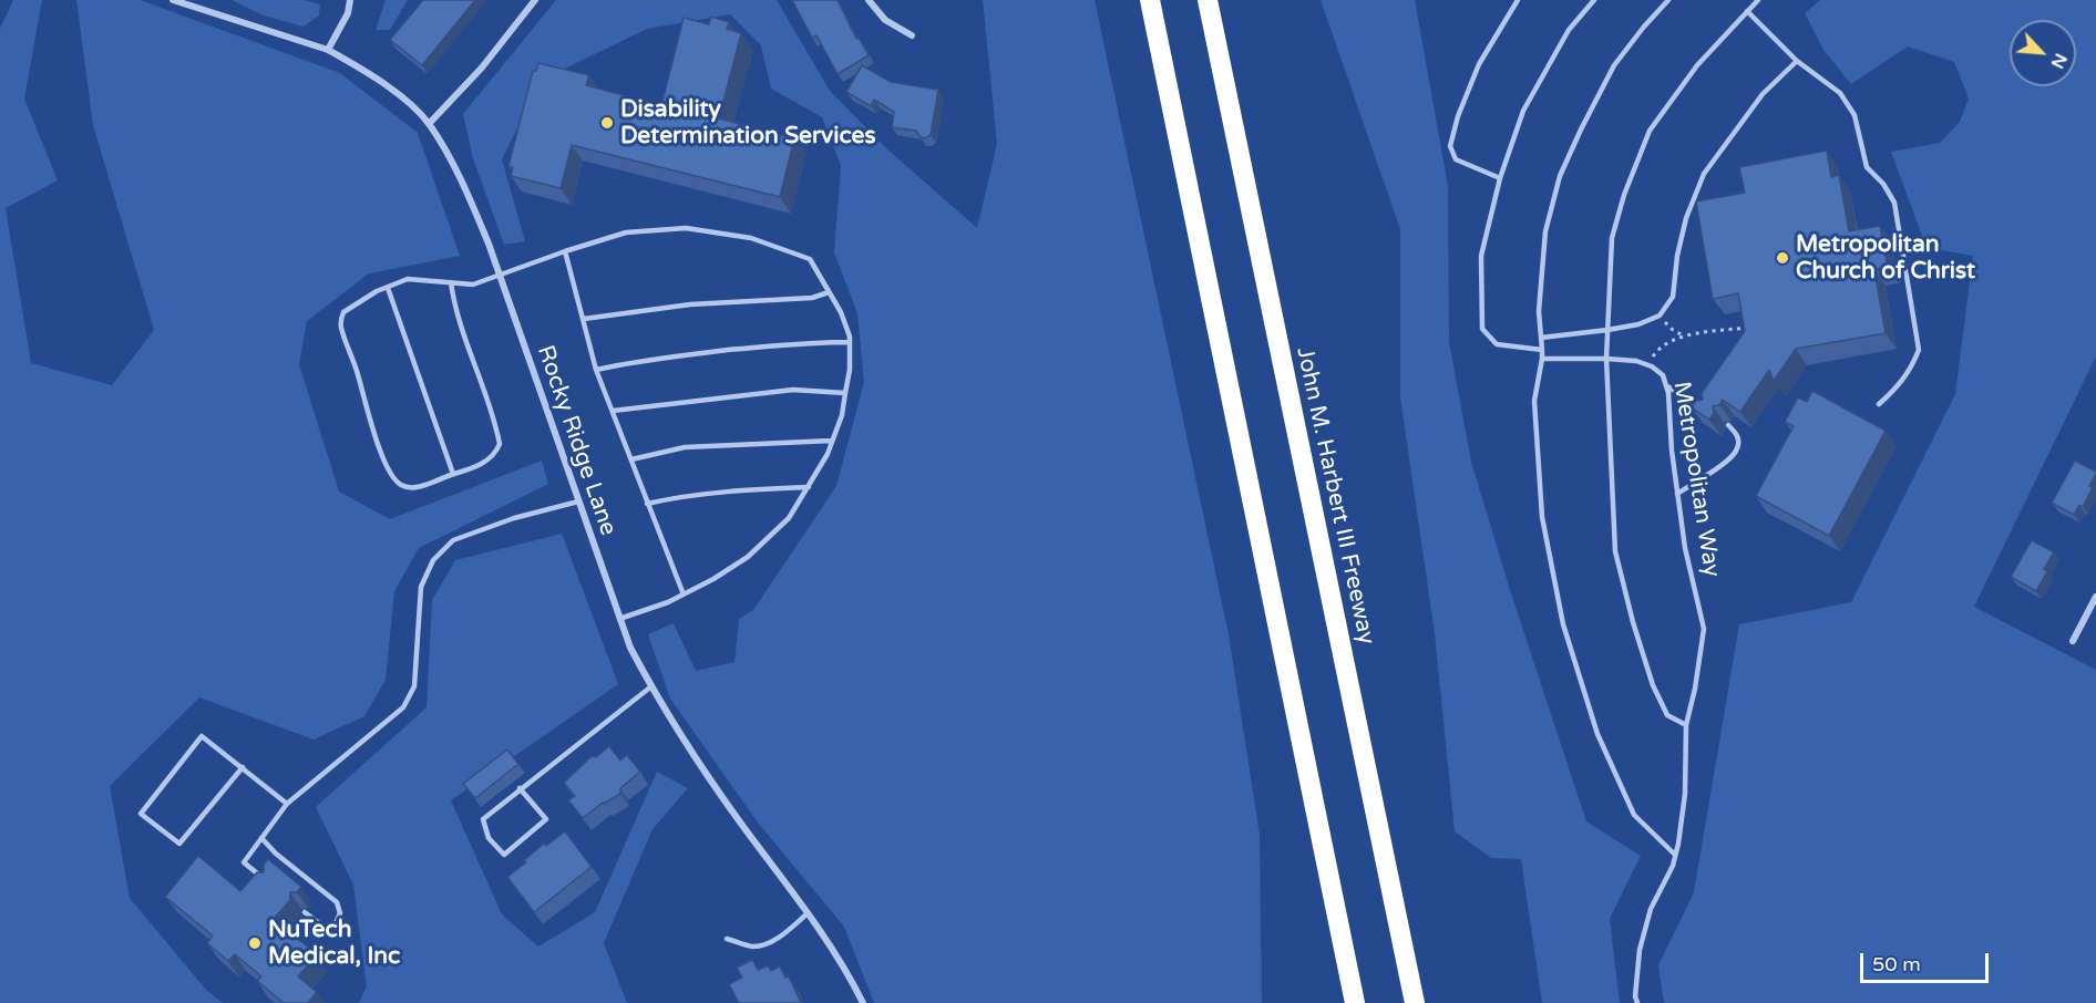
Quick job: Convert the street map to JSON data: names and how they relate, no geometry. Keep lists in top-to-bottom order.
{
  "streets": {
    "highway": ["John M. Harbert III Freeway"],
    "street": ["Rocky Ridge Lane"],
    "lane": ["Metropolitan Way"]
  },
  "places": ["Disability Determination Services", "Metropolitan Church of Christ", "NuTech Medical, Inc"],
  "scale_bar": "50 m",
  "north": "bottom right"
}
